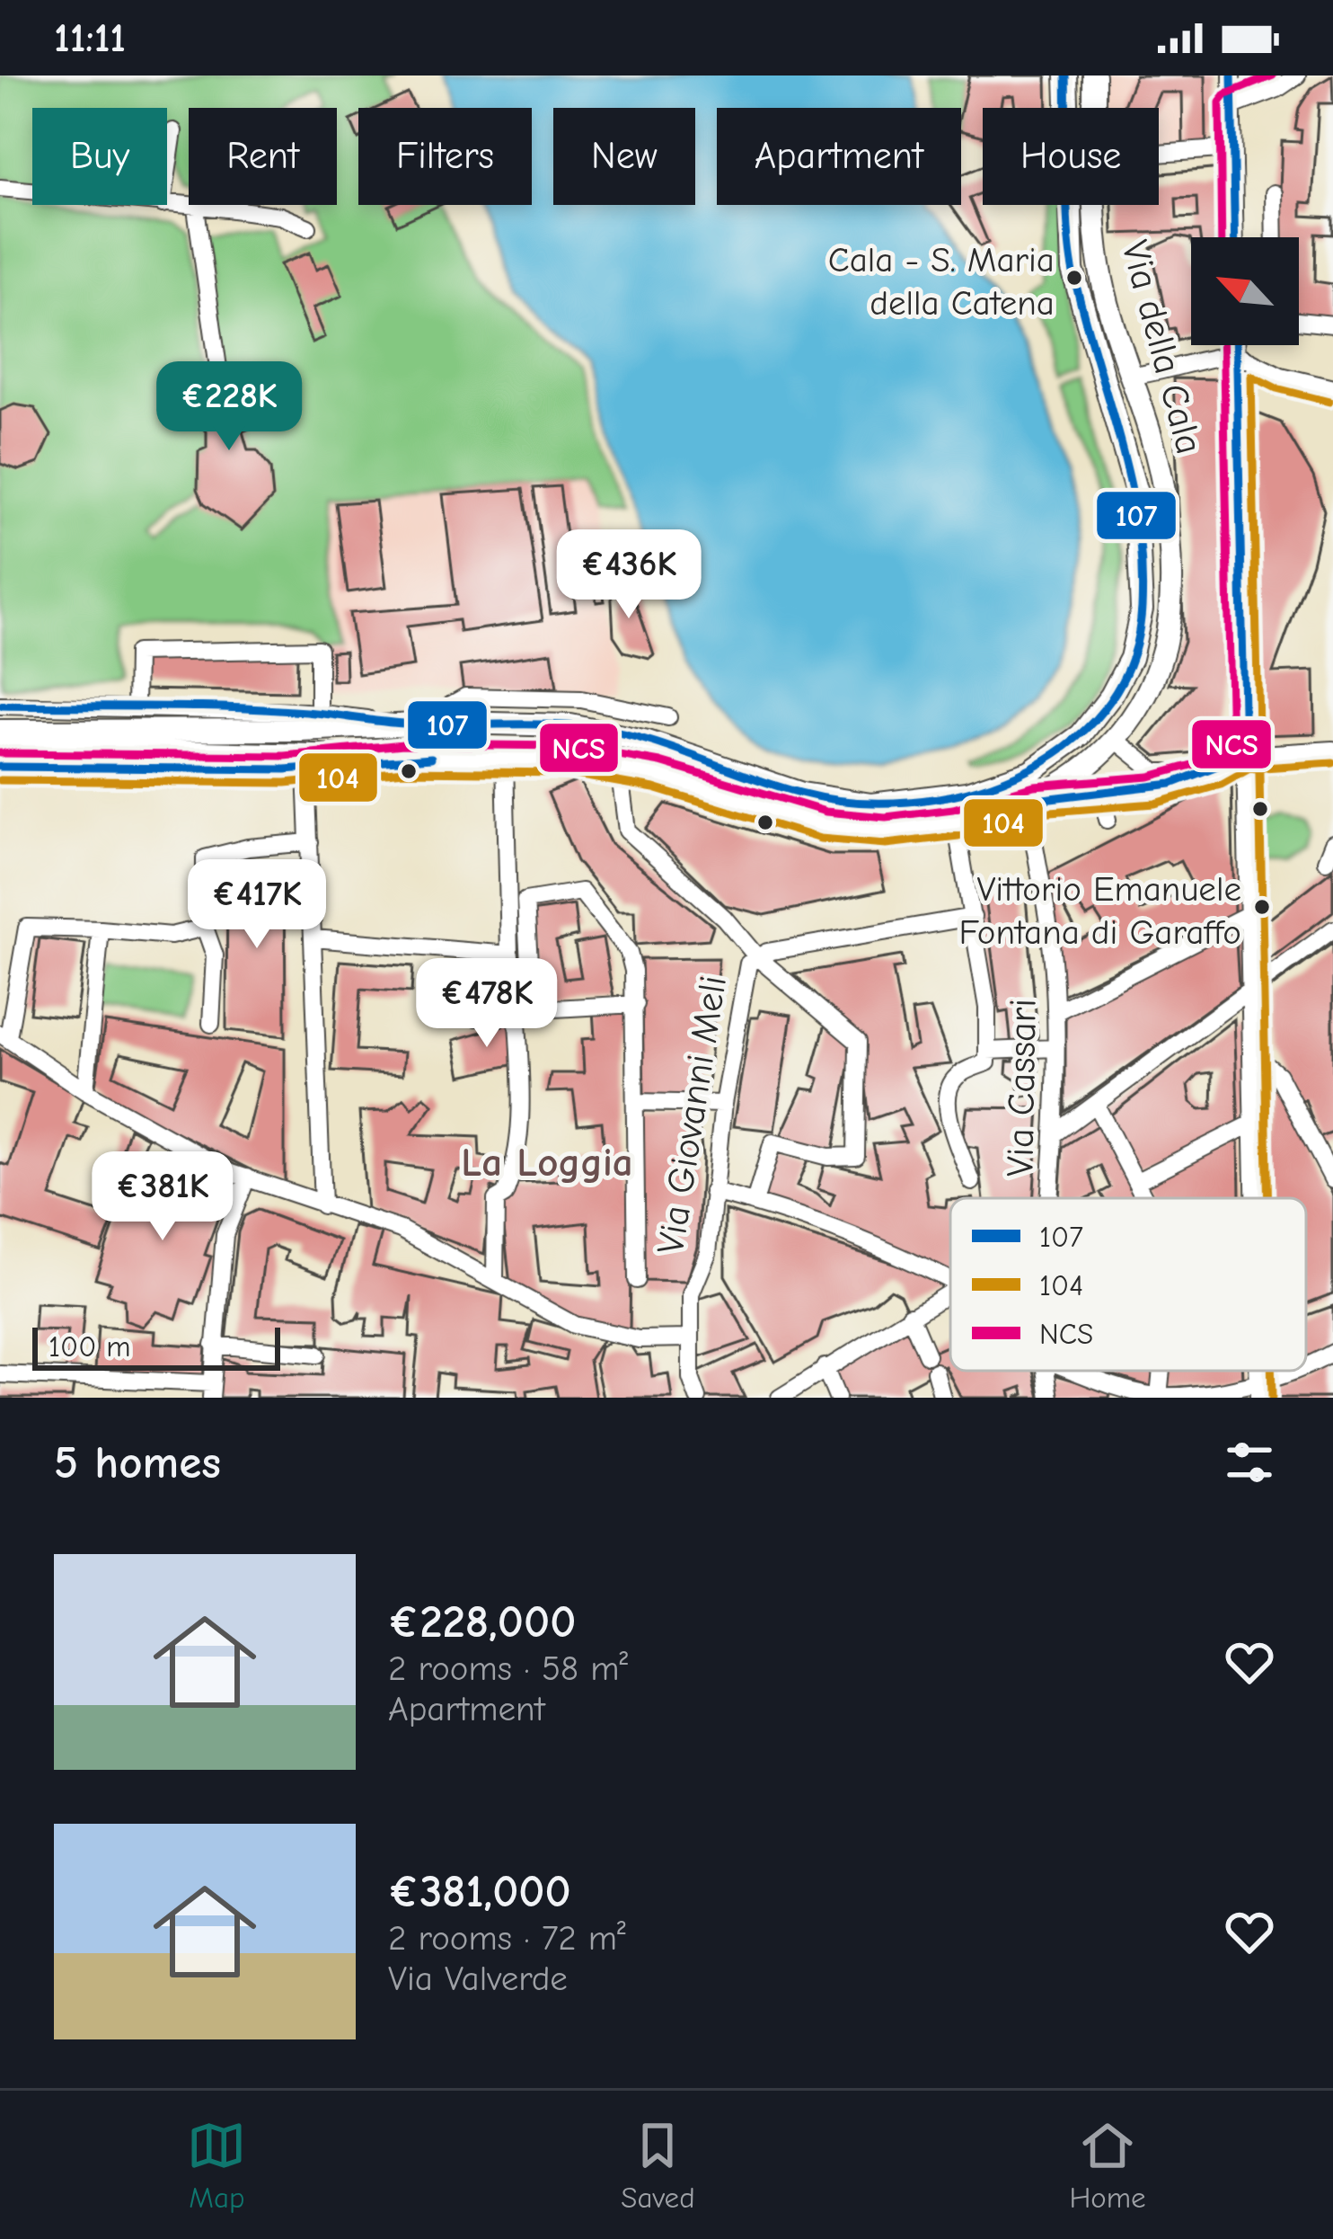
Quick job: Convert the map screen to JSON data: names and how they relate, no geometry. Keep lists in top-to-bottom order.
{
  "streets": {
    "main road": ["Via della Cala"],
    "street": ["Via Cassari", "Via Giovanni Meli"]
  },
  "crossings": [
    ["Via della Cala", "Via Cassari"]
  ],
  "districts": ["La Loggia"],
  "places": ["Cala - S. Maria della Catena", "Vittorio Emanuele Fontana di Garaffo"],
  "lines": ["transit line 107", "transit line NCS", "transit line 104"],
  "legend": ["107", "104", "NCS"],
  "scale_bar": "100 m",
  "north": "top left",
  "page": {
    "status": "11:11",
    "chip": [
      "Buy",
      "Rent",
      "Filters",
      "New",
      "Apartment",
      "House"
    ],
    "price": [
      "€228K",
      "€436K",
      "€417K",
      "€478K",
      "€381K"
    ],
    "scale": "100 m",
    "heading": "5 homes",
    "list": [
      {
        "name": "€228,000",
        "note": "2 rooms · 58 m² · Apartment"
      },
      {
        "name": "€381,000",
        "note": "2 rooms · 72 m² · Via Valverde"
      }
    ],
    "tabs": ["Map", "Saved", "Home"]
  }
}
